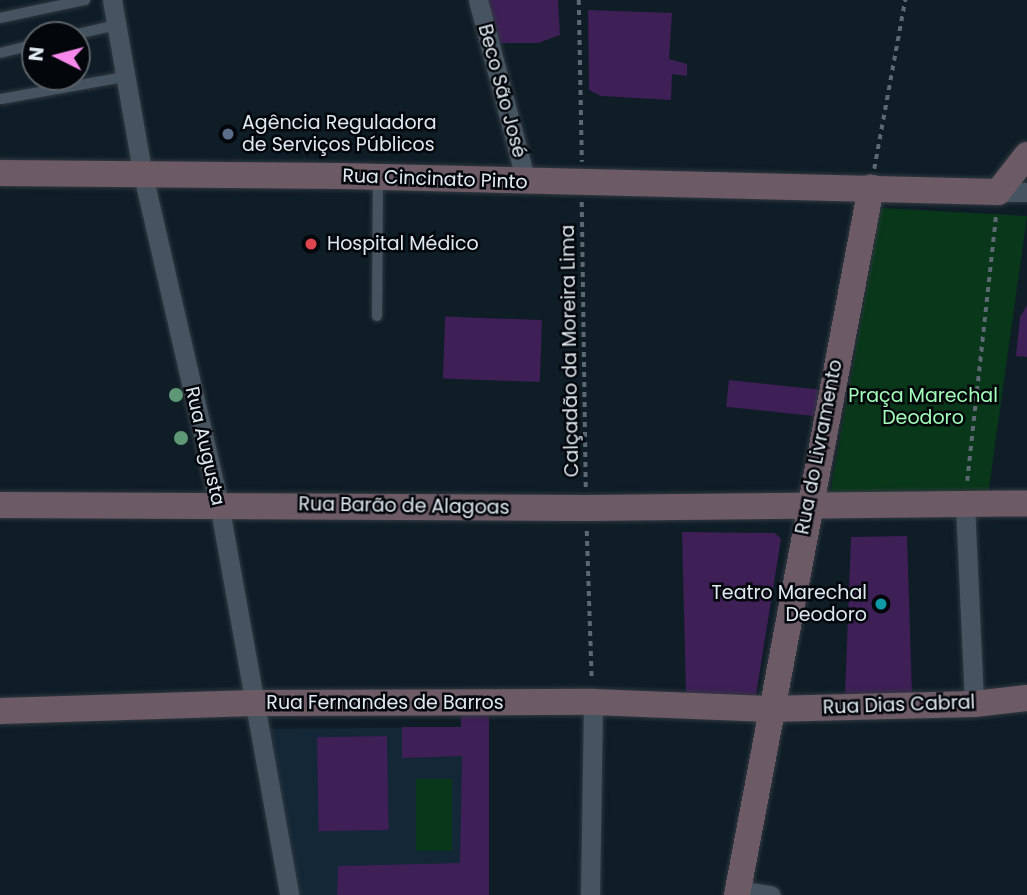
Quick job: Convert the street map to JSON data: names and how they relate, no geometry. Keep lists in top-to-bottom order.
{
  "streets": {
    "street": [
      "Beco São José",
      "Rua Cincinato Pinto",
      "Rua Augusta",
      "Rua do Livramento",
      "Rua Barão de Alagoas",
      "Rua Fernandes de Barros",
      "Rua Dias Cabral"
    ],
    "path": ["Calçadão da Moreira Lima"]
  },
  "crossings": [
    ["Beco São José", "Rua Cincinato Pinto"],
    ["Rua Cincinato Pinto", "Calçadão da Moreira Lima"],
    ["Rua Cincinato Pinto", "Rua Augusta"],
    ["Rua Cincinato Pinto", "Rua do Livramento"],
    ["Calçadão da Moreira Lima", "Rua Barão de Alagoas"],
    ["Calçadão da Moreira Lima", "Rua Fernandes de Barros"],
    ["Rua Augusta", "Rua Barão de Alagoas"],
    ["Rua Augusta", "Rua Fernandes de Barros"],
    ["Rua do Livramento", "Rua Barão de Alagoas"],
    ["Rua do Livramento", "Rua Fernandes de Barros"],
    ["Rua do Livramento", "Rua Dias Cabral"],
    ["Rua Fernandes de Barros", "Rua Dias Cabral"]
  ],
  "parks": ["Praça Marechal Deodoro"],
  "places": ["Agência Reguladora de Serviços Públicos", "Hospital Médico", "Teatro Marechal Deodoro"],
  "north": "left"
}
